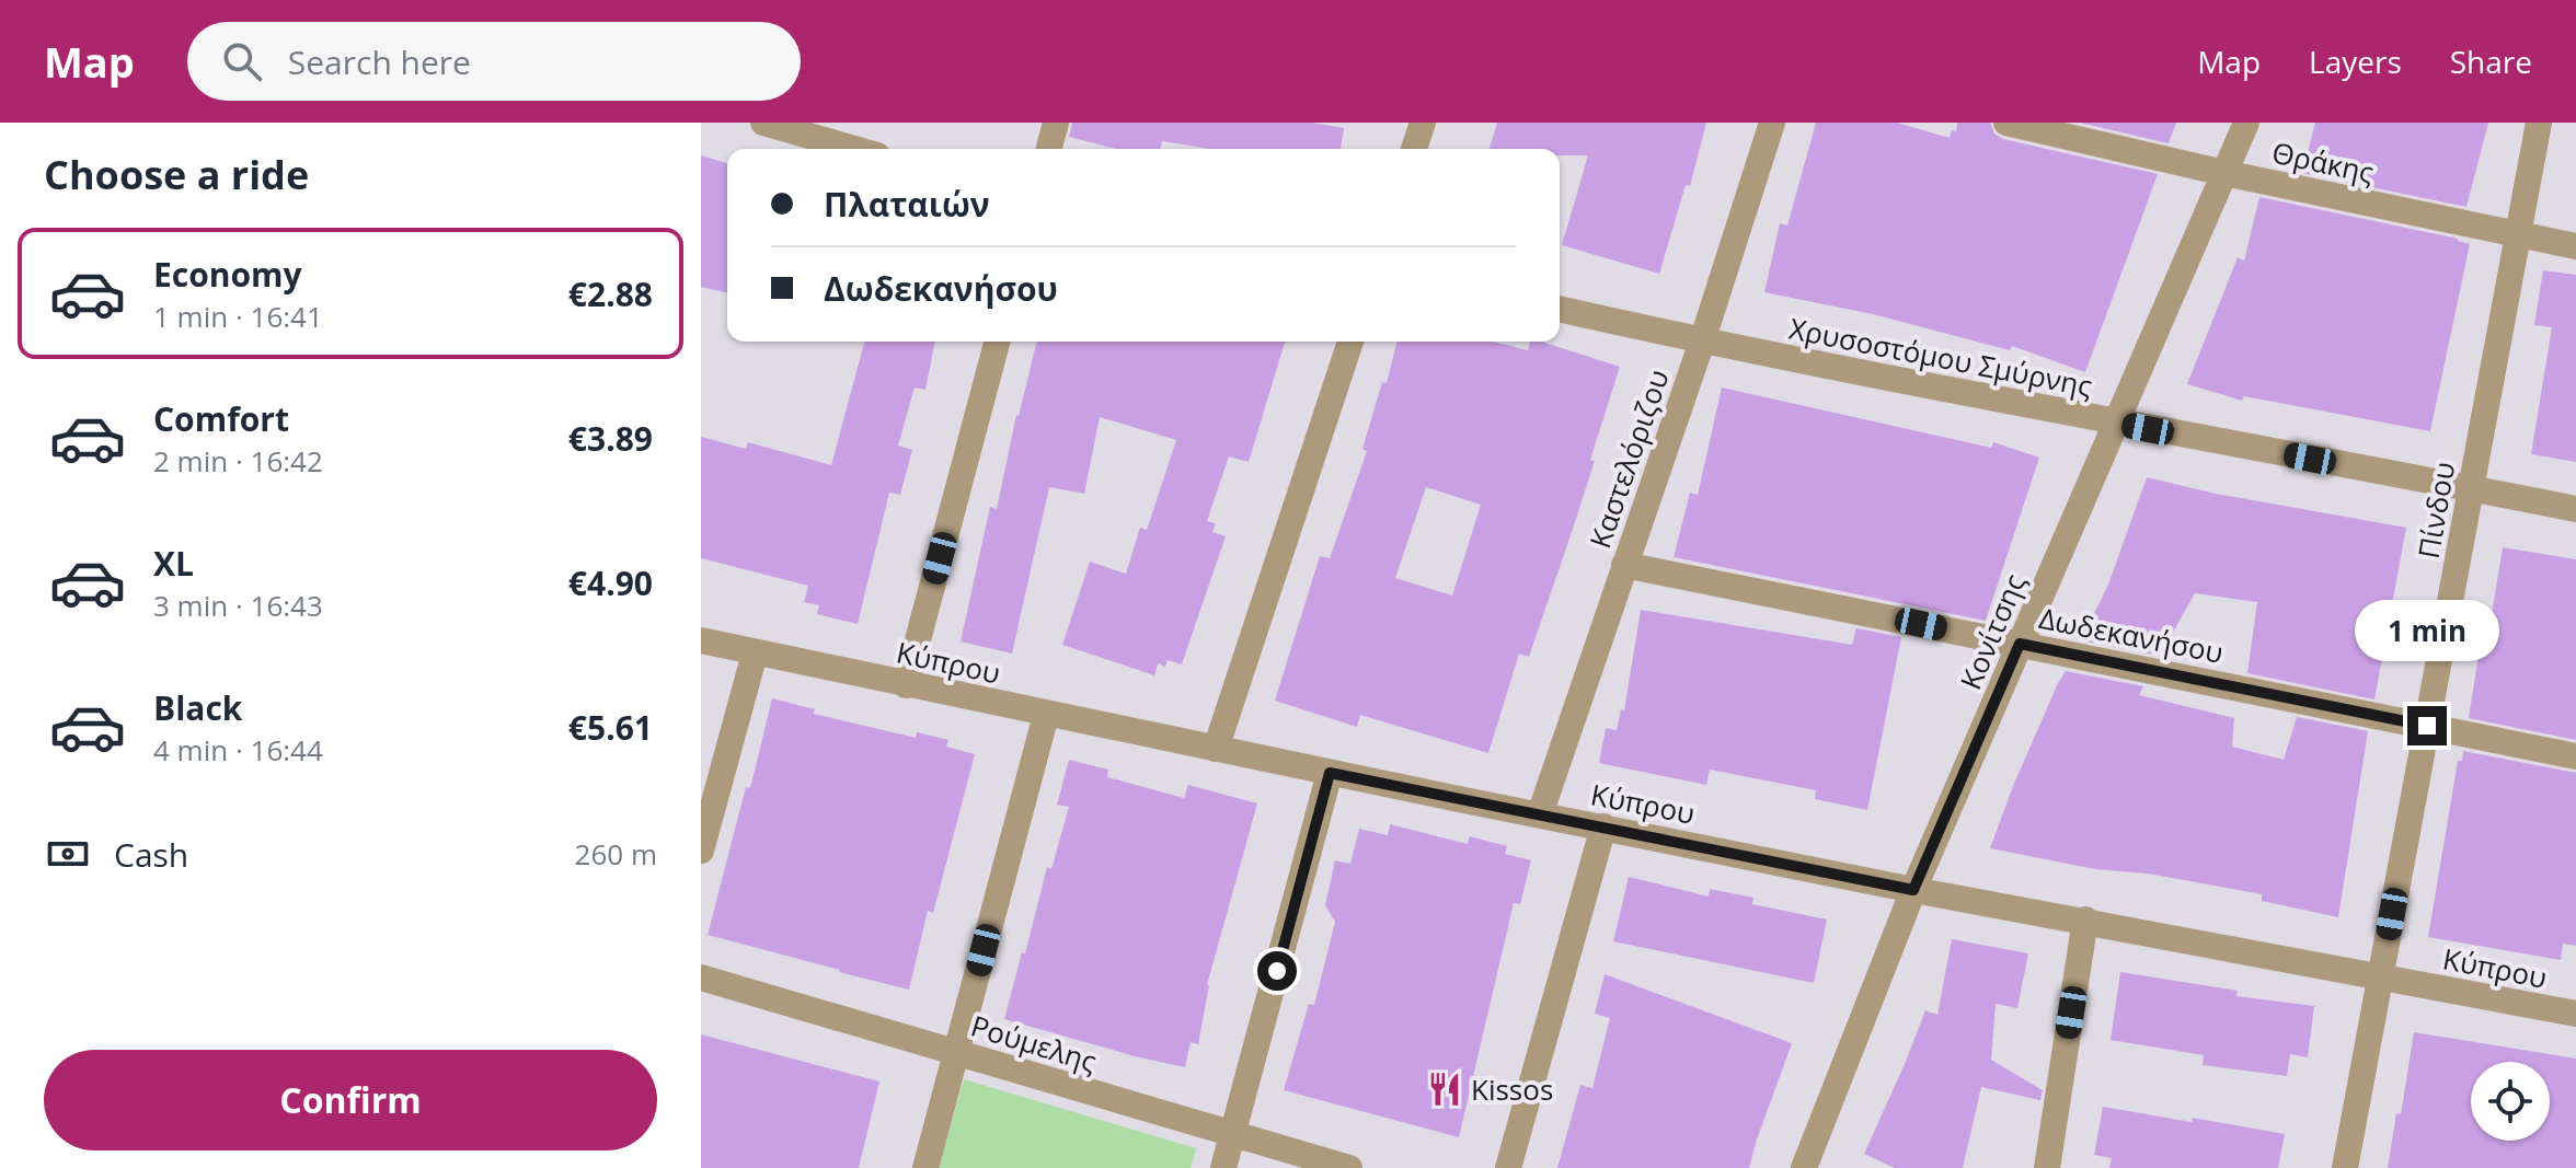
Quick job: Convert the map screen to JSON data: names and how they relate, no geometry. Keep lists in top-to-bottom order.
{
  "streets": {
    "street": [
      "Θράκης",
      "Χρυσοστόμου Σμύρνης",
      "Καστελόριζου",
      "Πίνδου",
      "Κονίτσης",
      "Δωδεκανήσου",
      "Κύπρου",
      "Ρούμελης"
    ]
  },
  "crossings": [
    ["Θράκης", "Πίνδου"],
    ["Θράκης", "Κονίτσης"],
    ["Χρυσοστόμου Σμύρνης", "Καστελόριζου"],
    ["Χρυσοστόμου Σμύρνης", "Πίνδου"],
    ["Χρυσοστόμου Σμύρνης", "Κονίτσης"],
    ["Καστελόριζου", "Δωδεκανήσου"],
    ["Καστελόριζου", "Κύπρου"],
    ["Πίνδου", "Δωδεκανήσου"],
    ["Πίνδου", "Κύπρου"],
    ["Κονίτσης", "Δωδεκανήσου"],
    ["Κονίτσης", "Κύπρου"]
  ],
  "places": {
    "restaurant": ["Kissos"]
  },
  "page": {
    "header": "Map",
    "search": "Search here",
    "nav": ["Map", "Layers", "Share"],
    "heading": "Choose a ride",
    "banner": ["Πλαταιών", "Δωδεκανήσου"],
    "list": [
      {
        "name": "Economy",
        "note": "1 min · 16:41",
        "value": "€2.88"
      },
      {
        "name": "Comfort",
        "note": "2 min · 16:42",
        "value": "€3.89"
      },
      {
        "name": "XL",
        "note": "3 min · 16:43",
        "value": "€4.90"
      },
      {
        "name": "Black",
        "note": "4 min · 16:44",
        "value": "€5.61"
      }
    ],
    "bubble": "1 min",
    "pay": ["Cash", "260 m"],
    "buttons": "Confirm"
  }
}
